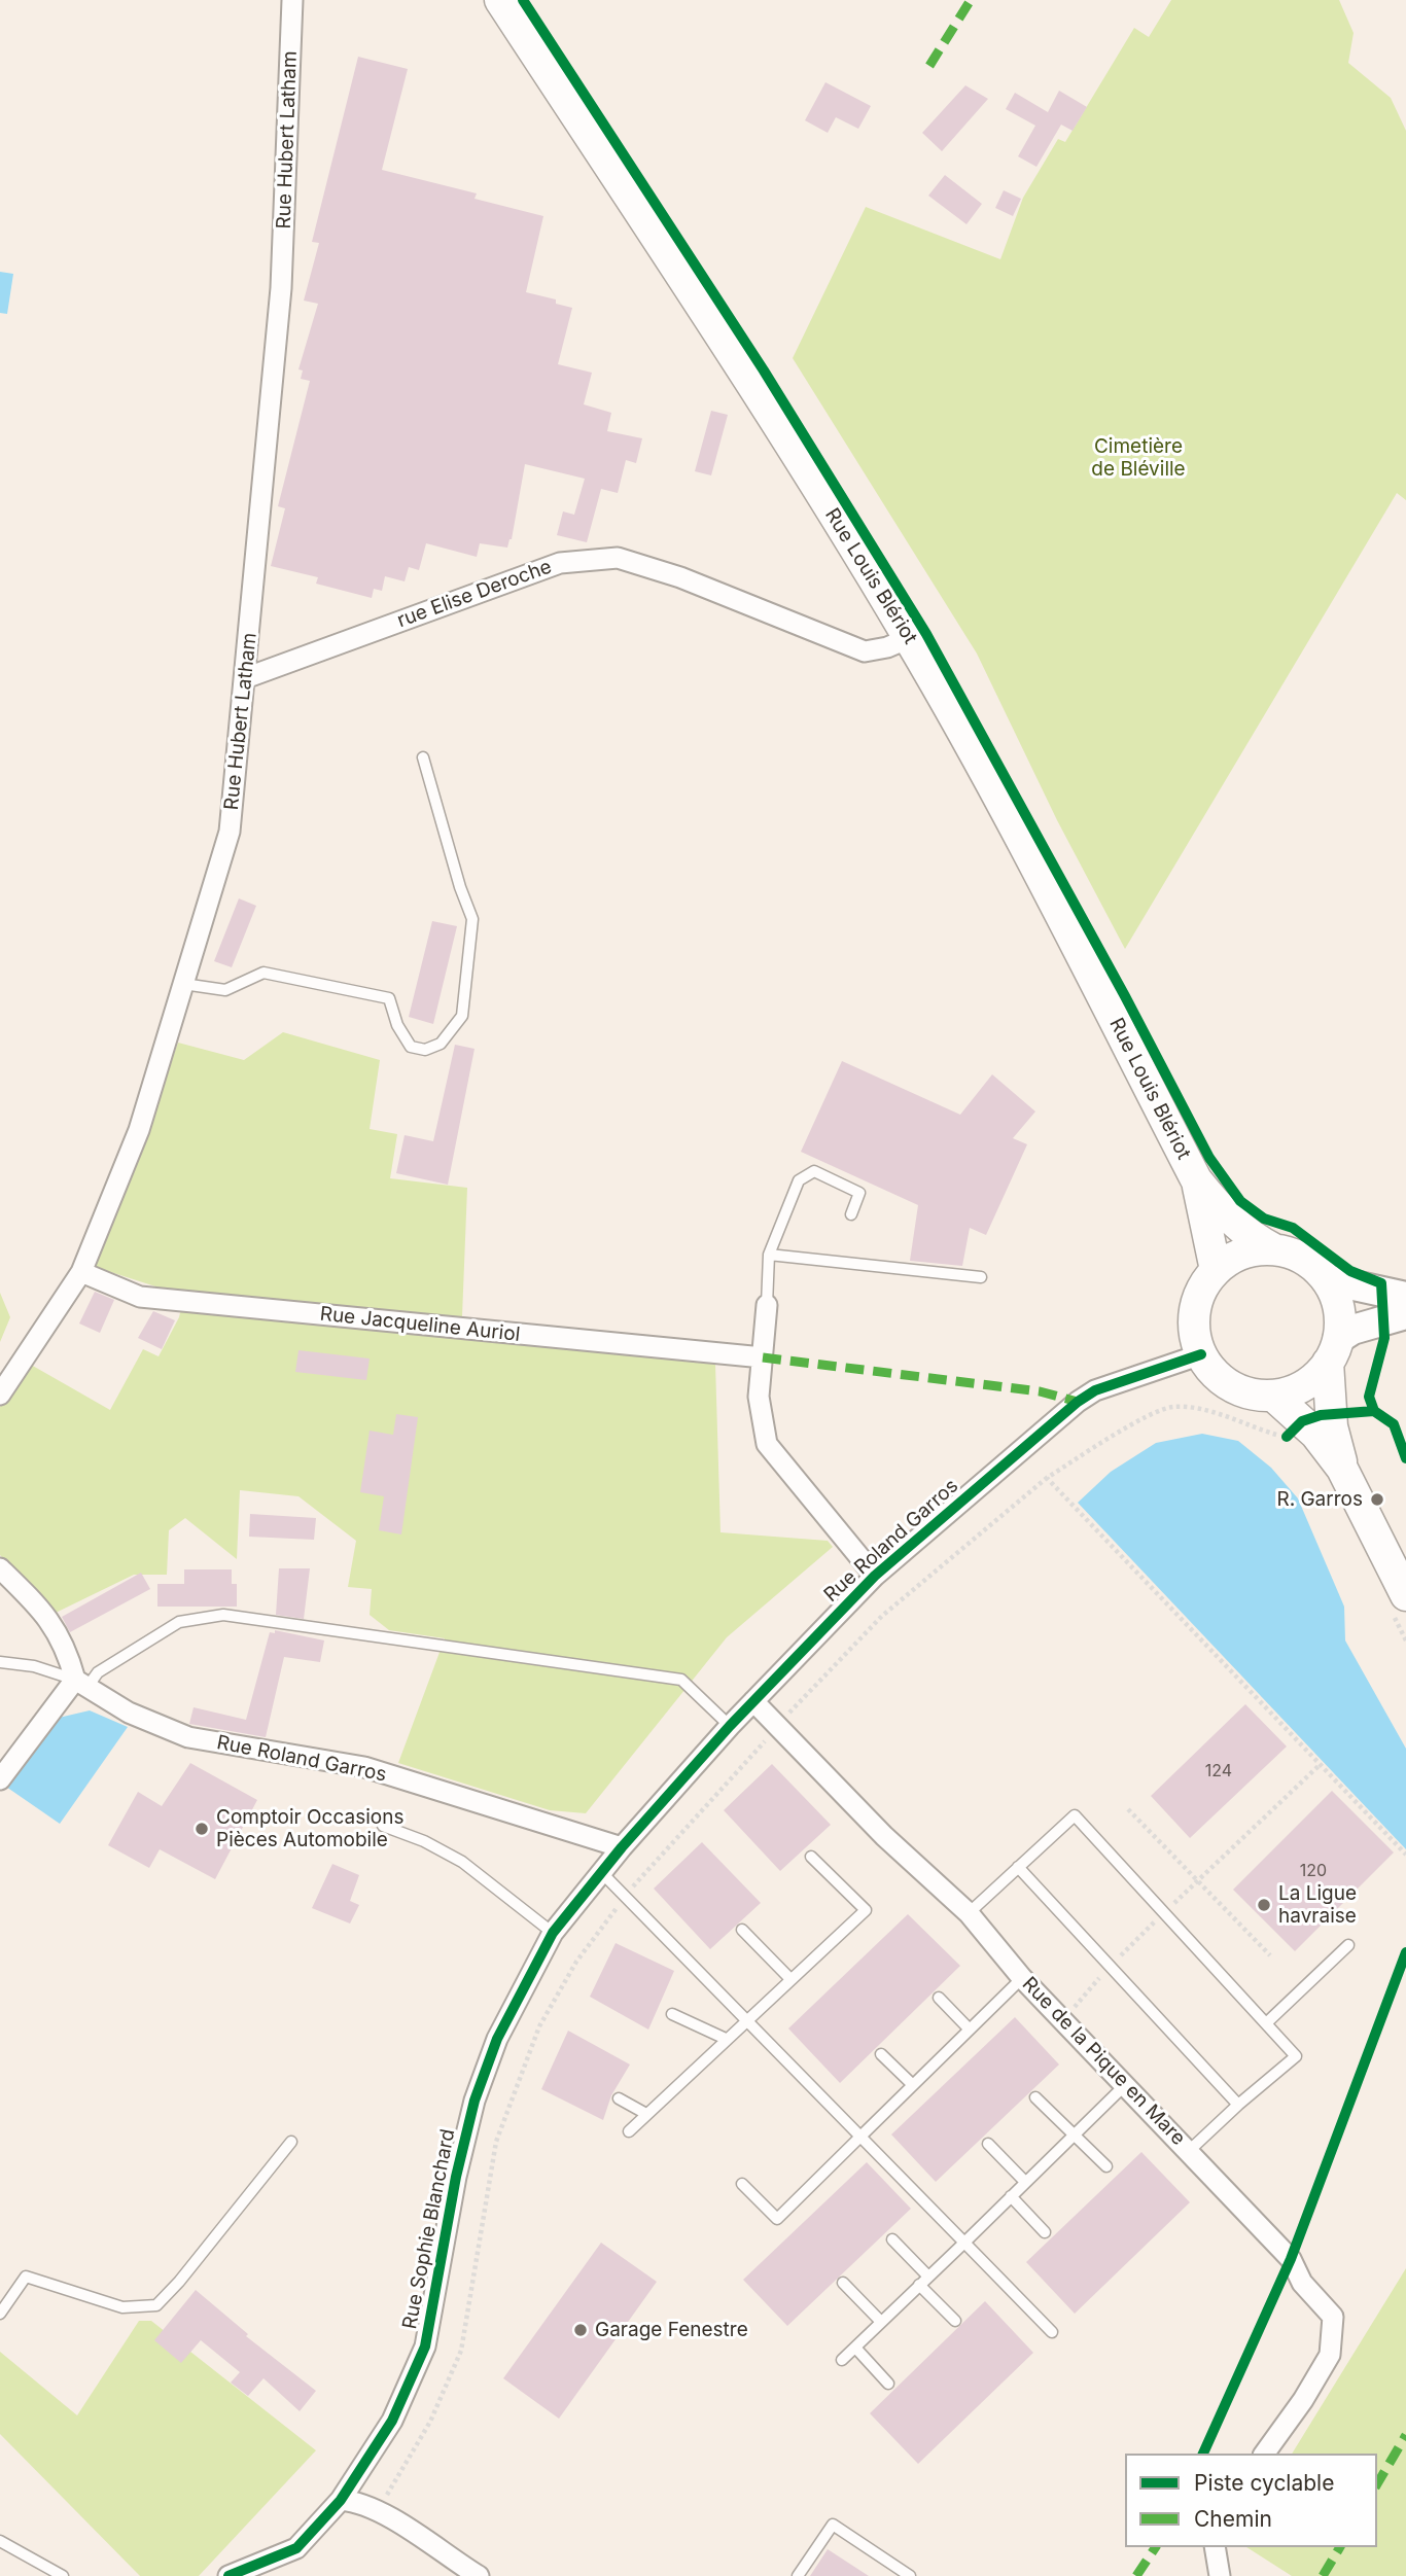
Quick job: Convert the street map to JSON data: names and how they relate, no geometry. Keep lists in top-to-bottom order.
{
  "streets": {
    "main road": ["Rue Louis Blériot"],
    "street": [
      "Rue Hubert Latham",
      "rue Elise Deroche",
      "Rue Jacqueline Auriol",
      "Rue Roland Garros",
      "Rue de la Pique en Mare",
      "Rue Sophie Blanchard"
    ]
  },
  "crossings": [
    ["Rue Hubert Latham", "rue Elise Deroche"],
    ["Rue Hubert Latham", "Rue Jacqueline Auriol"],
    ["Rue Louis Blériot", "rue Elise Deroche"],
    ["Rue Louis Blériot", "Rue Roland Garros"],
    ["Rue Roland Garros", "Rue de la Pique en Mare"],
    ["Rue Roland Garros", "Rue Sophie Blanchard"]
  ],
  "parks": ["Cimetière de Bléville"],
  "places": [
    "R. Garros",
    "Comptoir Occasions Pièces Automobile",
    "La Ligue havraise",
    "Garage Fenestre"
  ],
  "house_numbers": ["124", "120"],
  "legend": ["Piste cyclable", "Chemin"]
}
